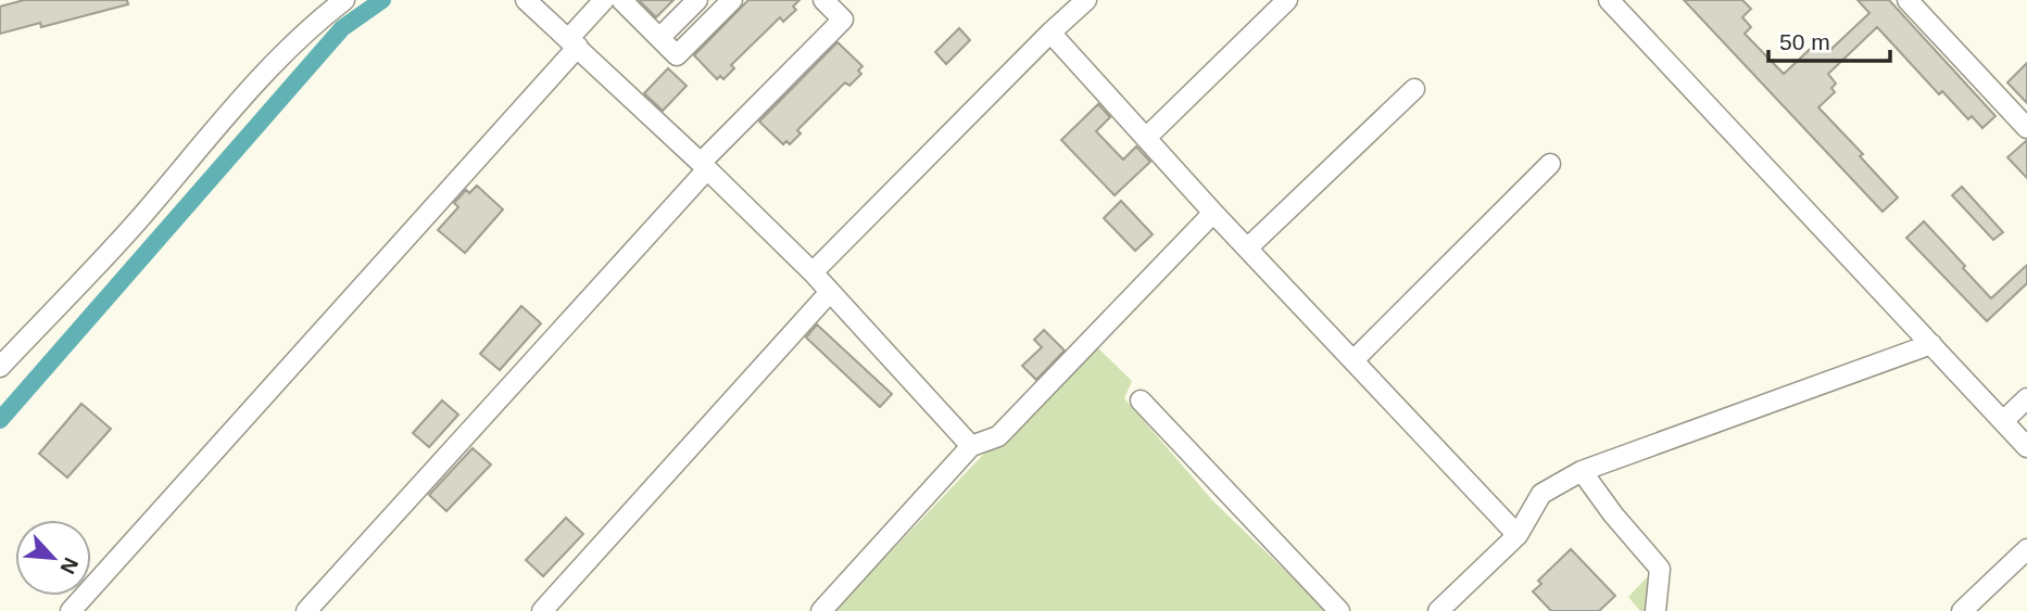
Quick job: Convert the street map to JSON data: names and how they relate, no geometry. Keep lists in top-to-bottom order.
{
  "scale_bar": "50 m",
  "north": "bottom right"
}
